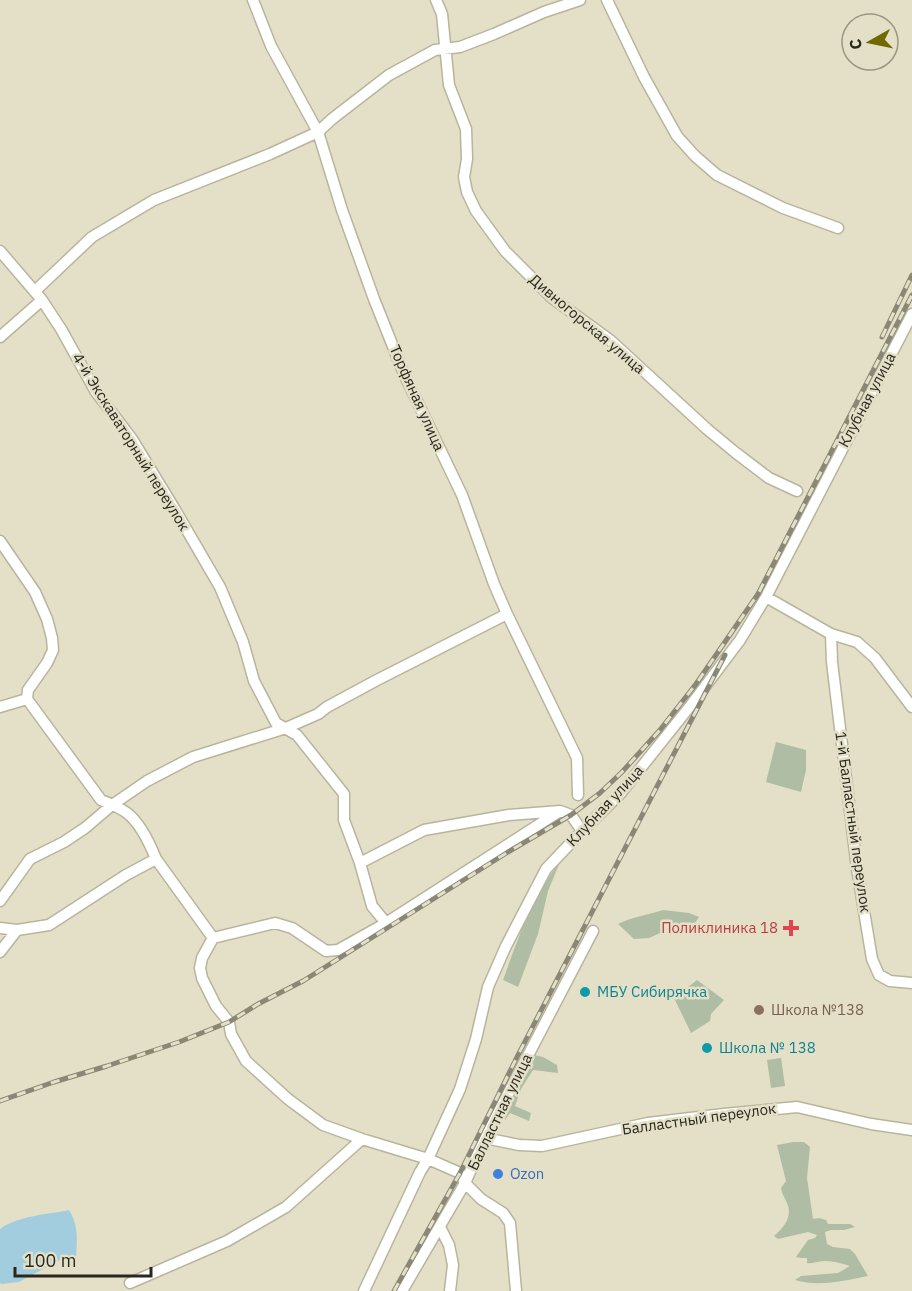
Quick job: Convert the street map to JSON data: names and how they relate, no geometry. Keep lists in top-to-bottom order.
{
  "streets": {
    "street": [
      "Дивногорская улица",
      "Торфяная улица",
      "Клубная улица",
      "4-й Экскаваторный переулок",
      "1-й Балластный переулок",
      "Балластная улица",
      "Балластный переулок"
    ]
  },
  "crossings": [
    ["Балластная улица", "Балластный переулок"]
  ],
  "places": {
    "health": ["Поликлиника 18"],
    "other": [
      "МБУ Сибирячка",
      "Школа №138",
      "Школа № 138",
      "Ozon"
    ]
  },
  "scale_bar": "100 m",
  "north": "left"
}
